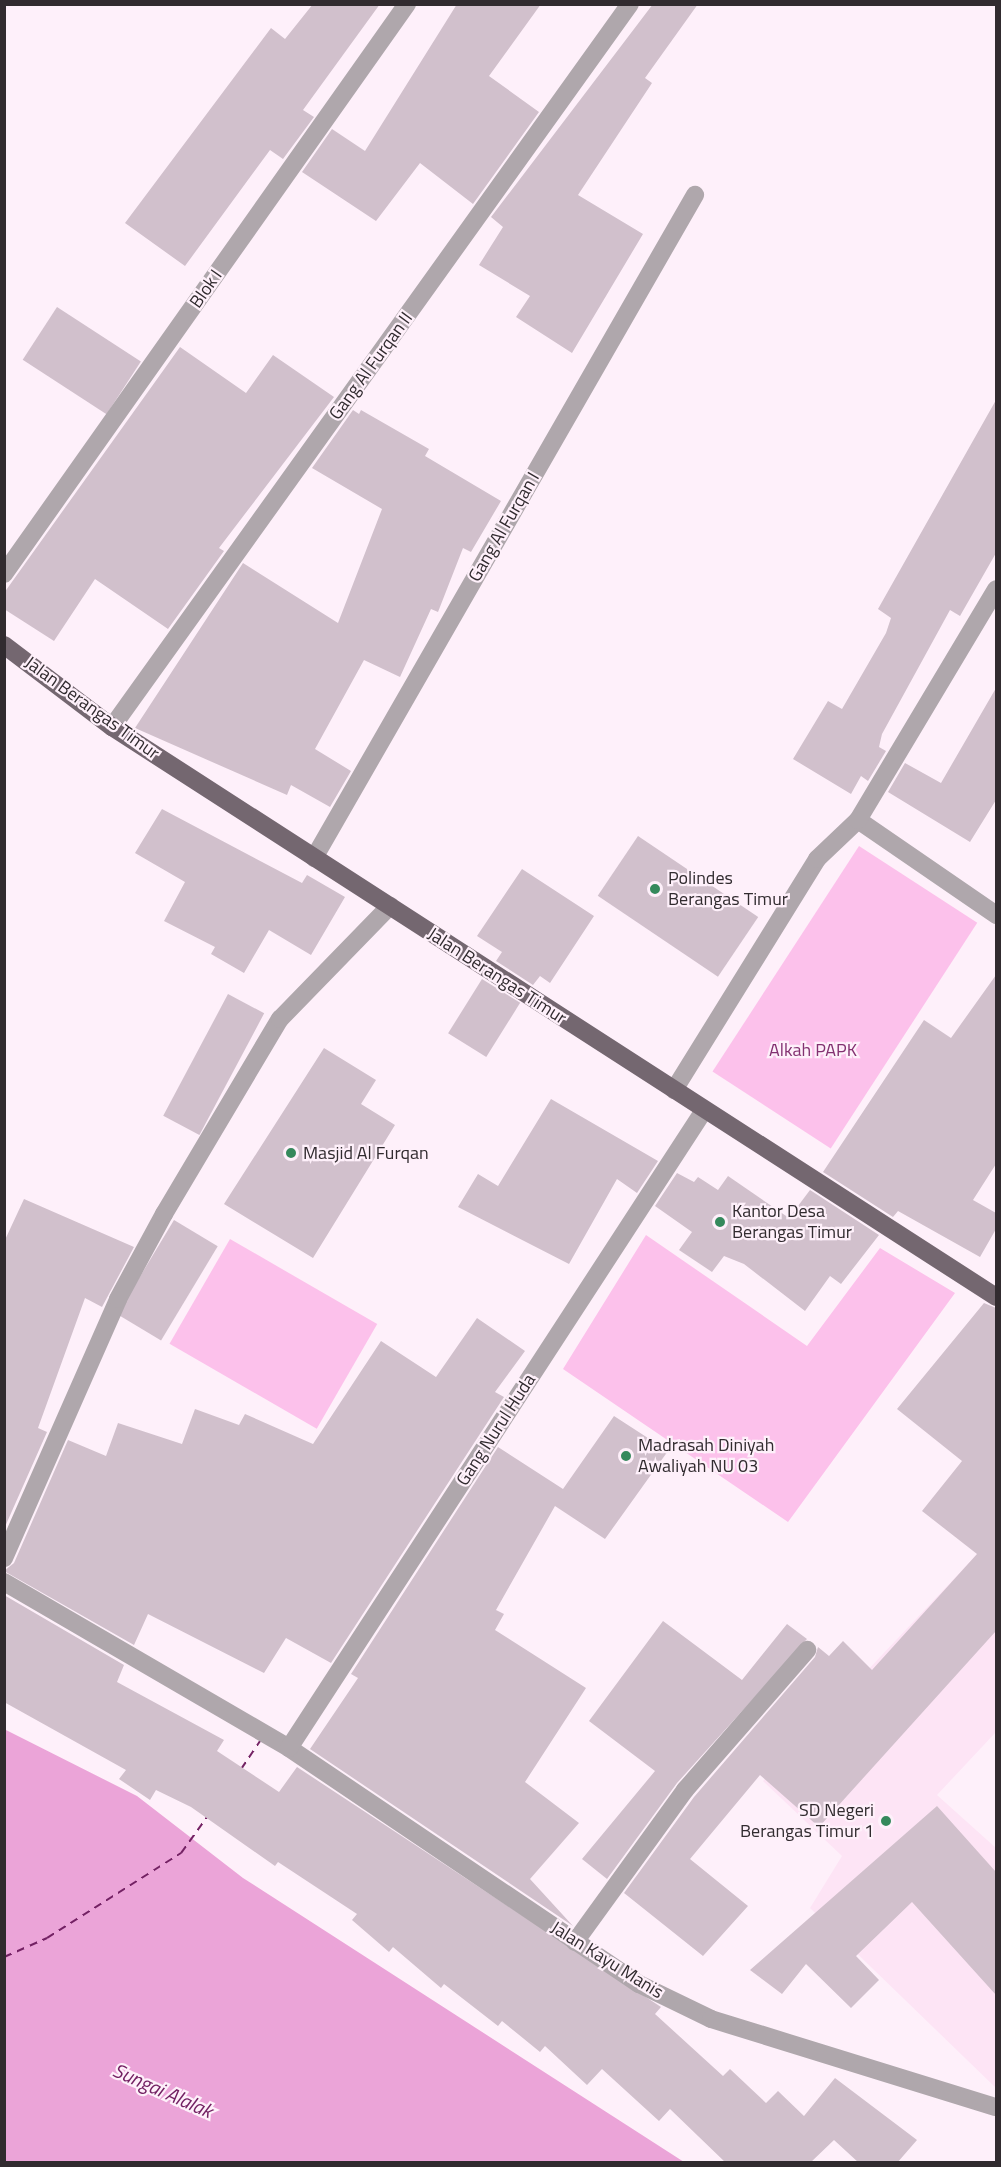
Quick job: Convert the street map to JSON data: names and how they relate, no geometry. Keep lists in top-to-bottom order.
{
  "streets": {
    "main road": ["Jalan Berangas Timur"],
    "street": [
      "Blok I",
      "Gang Al Furqan II",
      "Gang Al Furqan I",
      "Gang Nurul Huda",
      "Jalan Kayu Manis"
    ]
  },
  "crossings": [
    ["Gang Al Furqan II", "Jalan Berangas Timur"],
    ["Gang Al Furqan I", "Jalan Berangas Timur"],
    ["Jalan Berangas Timur", "Gang Nurul Huda"],
    ["Gang Nurul Huda", "Jalan Kayu Manis"]
  ],
  "water": ["Sungai Alalak"],
  "parks": ["Alkah PAPK"],
  "places": [
    "Polindes Berangas Timur",
    "Masjid Al Furqan",
    "Kantor Desa Berangas Timur",
    "Madrasah Diniyah Awaliyah NU 03",
    "SD Negeri Berangas Timur 1"
  ]
}
